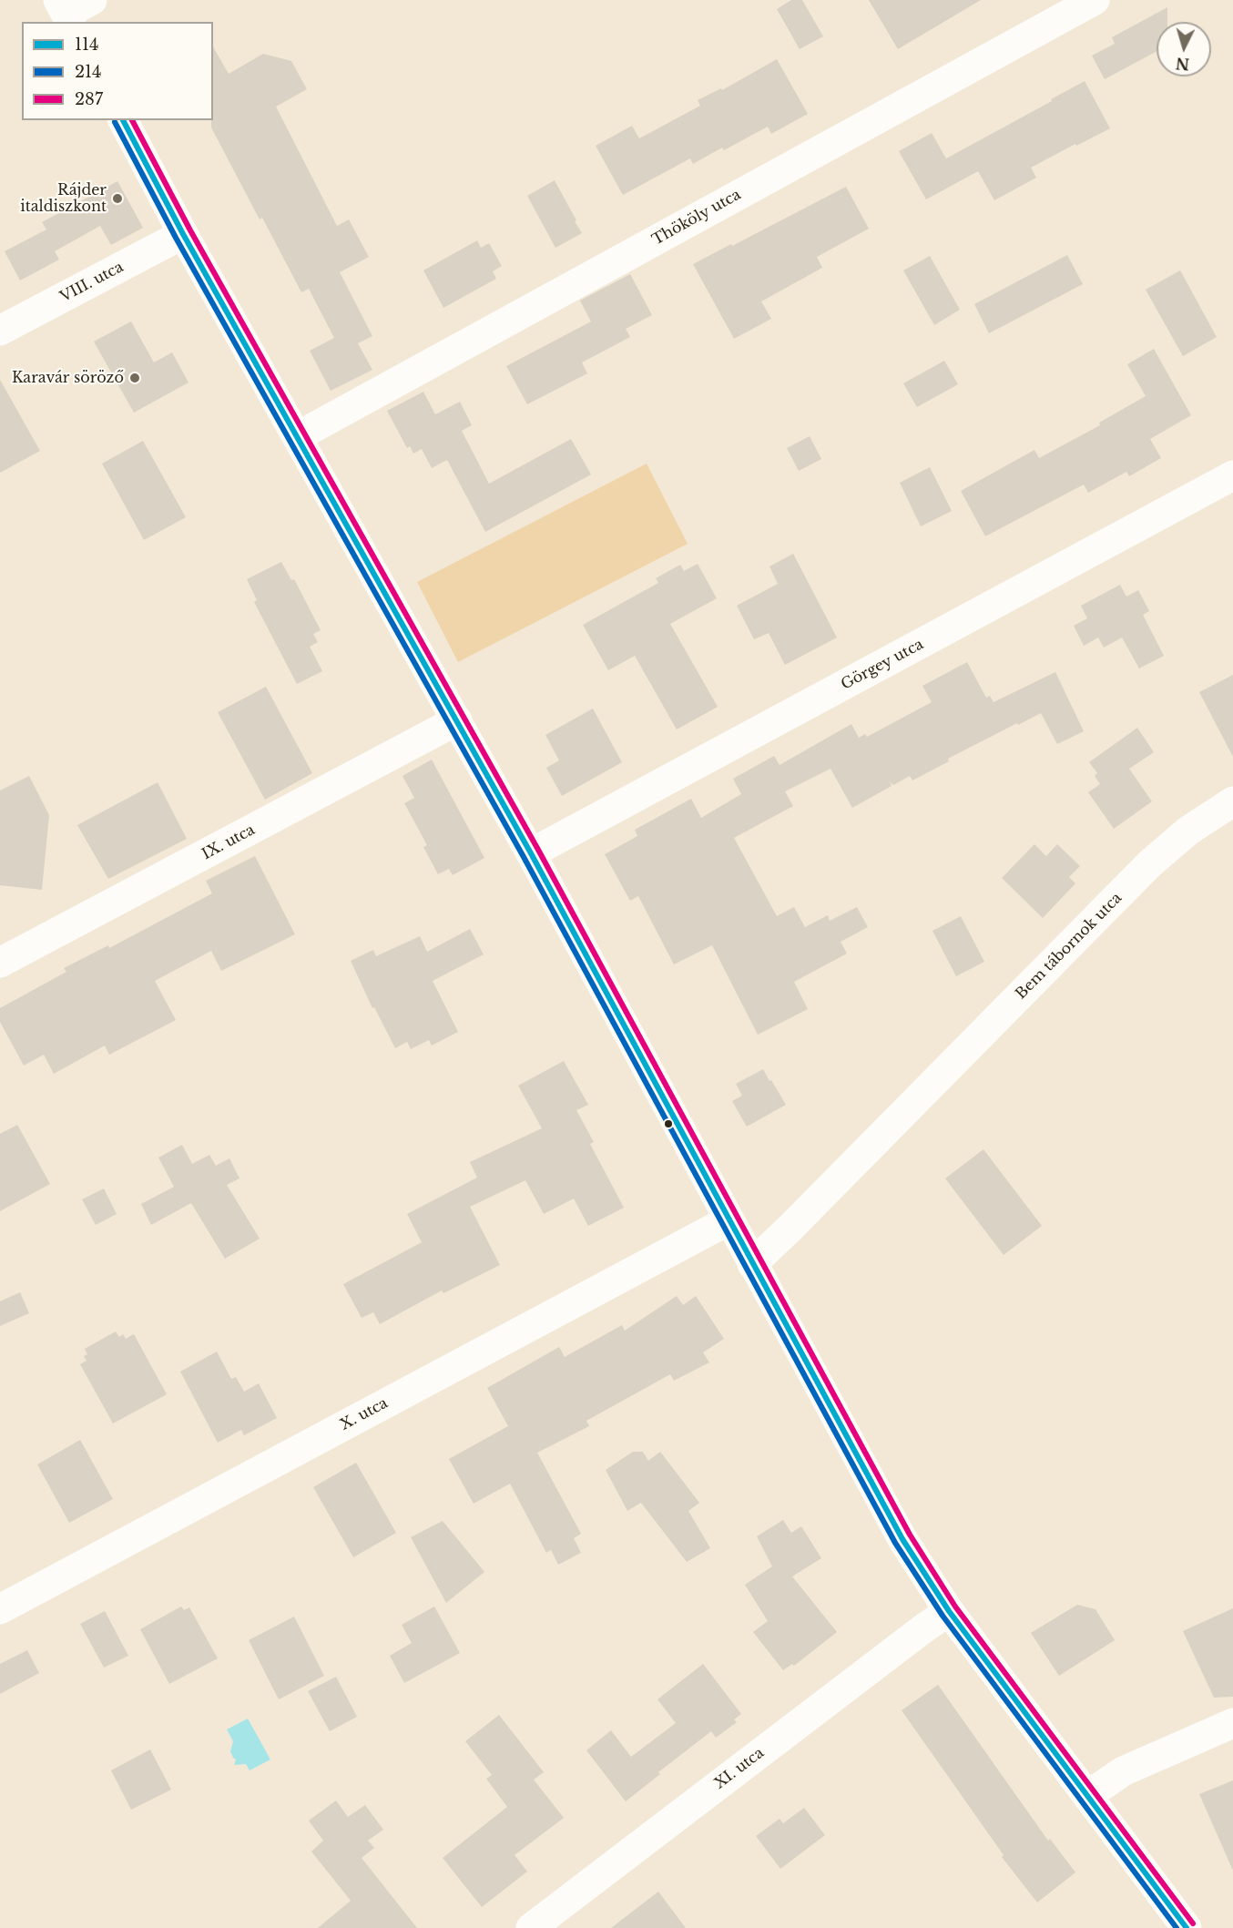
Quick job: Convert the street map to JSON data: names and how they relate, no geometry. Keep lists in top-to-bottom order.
{
  "streets": {
    "street": [
      "Thököly utca",
      "VIII. utca",
      "Görgey utca",
      "IX. utca",
      "Bem tábornok utca",
      "X. utca",
      "XI. utca"
    ]
  },
  "places": ["Rájder italdiszkont", "Karavár söröző"],
  "lines": ["transit line 114", "transit line 287", "transit line 214"],
  "legend": ["114", "214", "287"],
  "north": "bottom"
}
